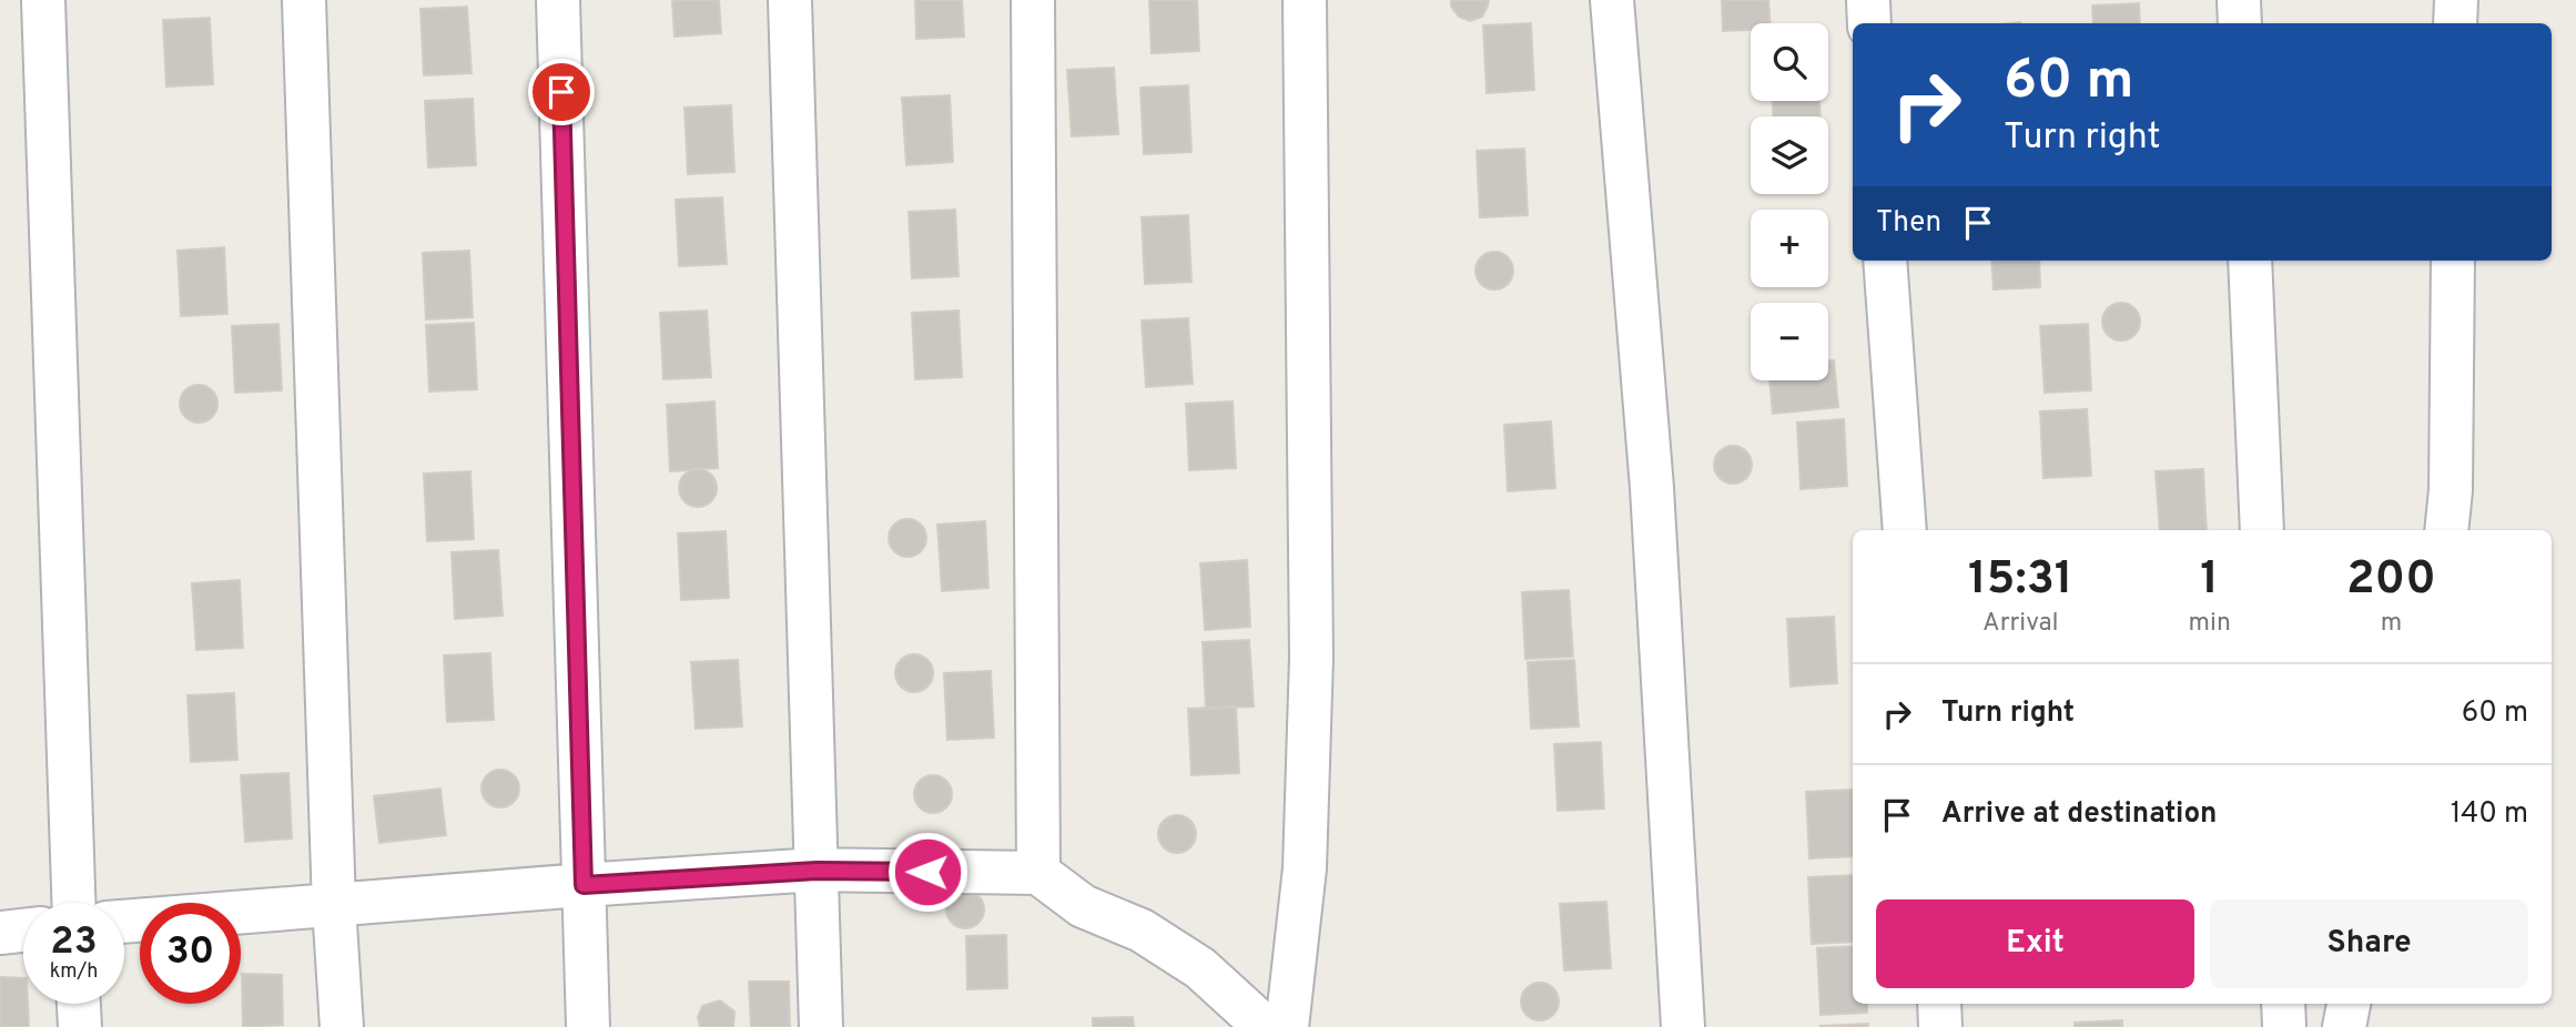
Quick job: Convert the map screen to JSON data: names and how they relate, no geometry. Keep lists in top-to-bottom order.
{
  "page": {
    "map_buttons": ["+", "−"],
    "turn": ["60 m", "Turn right"],
    "then": "Then",
    "eta": [
      "15:31",
      "Arrival",
      "1",
      "min",
      "200",
      "m"
    ],
    "list": [
      {
        "name": "Turn right",
        "value": "60 m"
      },
      {
        "name": "Arrive at destination",
        "value": "140 m"
      }
    ],
    "buttons": ["Exit", "Share"],
    "speed": "23 km/h",
    "limit": "30"
  }
}
